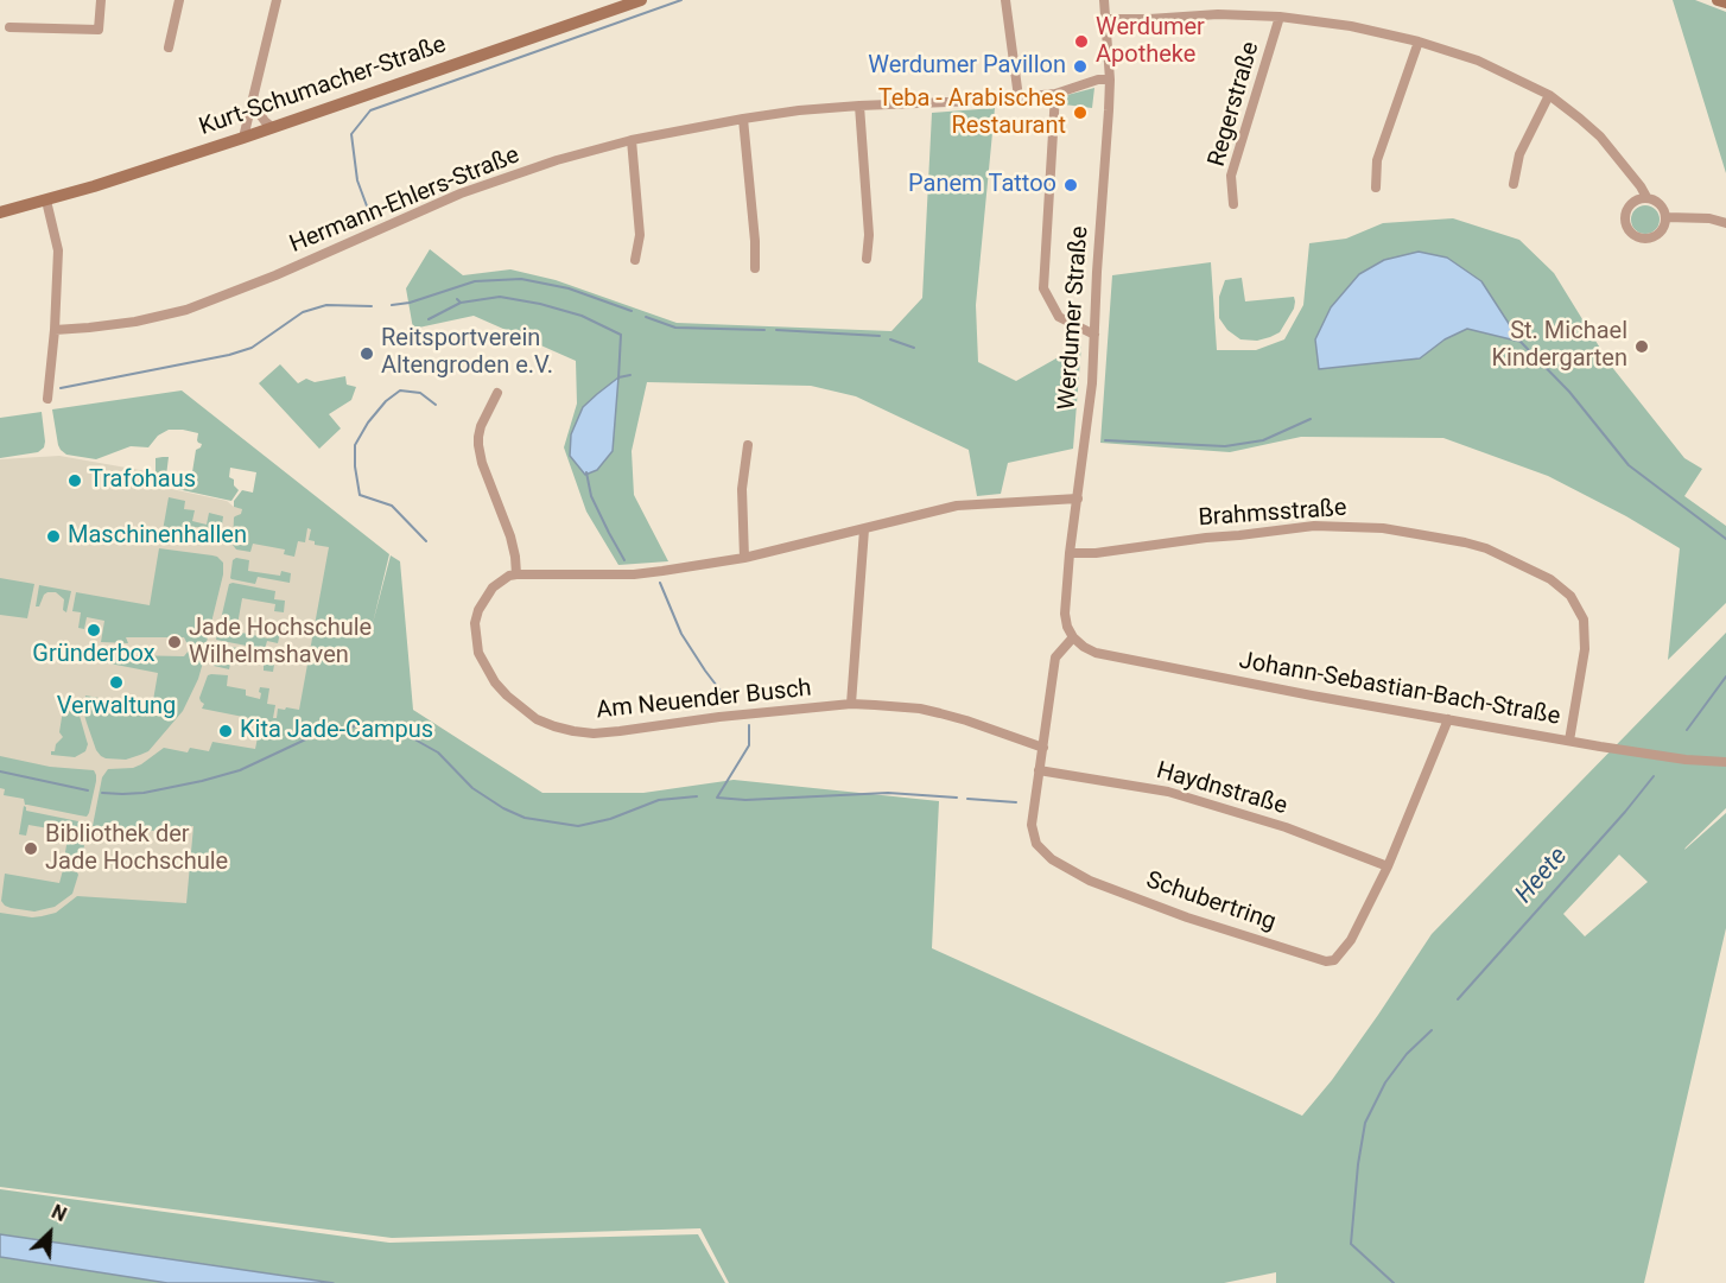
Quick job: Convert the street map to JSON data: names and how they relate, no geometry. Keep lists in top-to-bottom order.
{
  "streets": {
    "street": [
      "Kurt-Schumacher-Straße",
      "Regerstraße",
      "Hermann-Ehlers-Straße",
      "Werdumer Straße",
      "Brahmsstraße",
      "Johann-Sebastian-Bach-Straße",
      "Am Neuender Busch",
      "Haydnstraße",
      "Schubertring"
    ]
  },
  "crossings": [
    ["Hermann-Ehlers-Straße", "Werdumer Straße"],
    ["Werdumer Straße", "Brahmsstraße"],
    ["Werdumer Straße", "Johann-Sebastian-Bach-Straße"],
    ["Werdumer Straße", "Schubertring"],
    ["Brahmsstraße", "Johann-Sebastian-Bach-Straße"],
    ["Johann-Sebastian-Bach-Straße", "Schubertring"],
    ["Am Neuender Busch", "Schubertring"],
    ["Haydnstraße", "Schubertring"]
  ],
  "water": ["Heete"],
  "places": [
    "Werdumer Apotheke",
    "Werdumer Pavillon",
    "Teba - Arabisches Restaurant",
    "Panem Tattoo",
    "St. Michael Kindergarten",
    "Reitsportverein Altengroden e.V.",
    "Trafohaus",
    "Maschinenhallen",
    "Gründerbox",
    "Jade Hochschule Wilhelmshaven",
    "Verwaltung",
    "Kita Jade-Campus",
    "Bibliothek der Jade Hochschule"
  ],
  "north": "top right"
}
